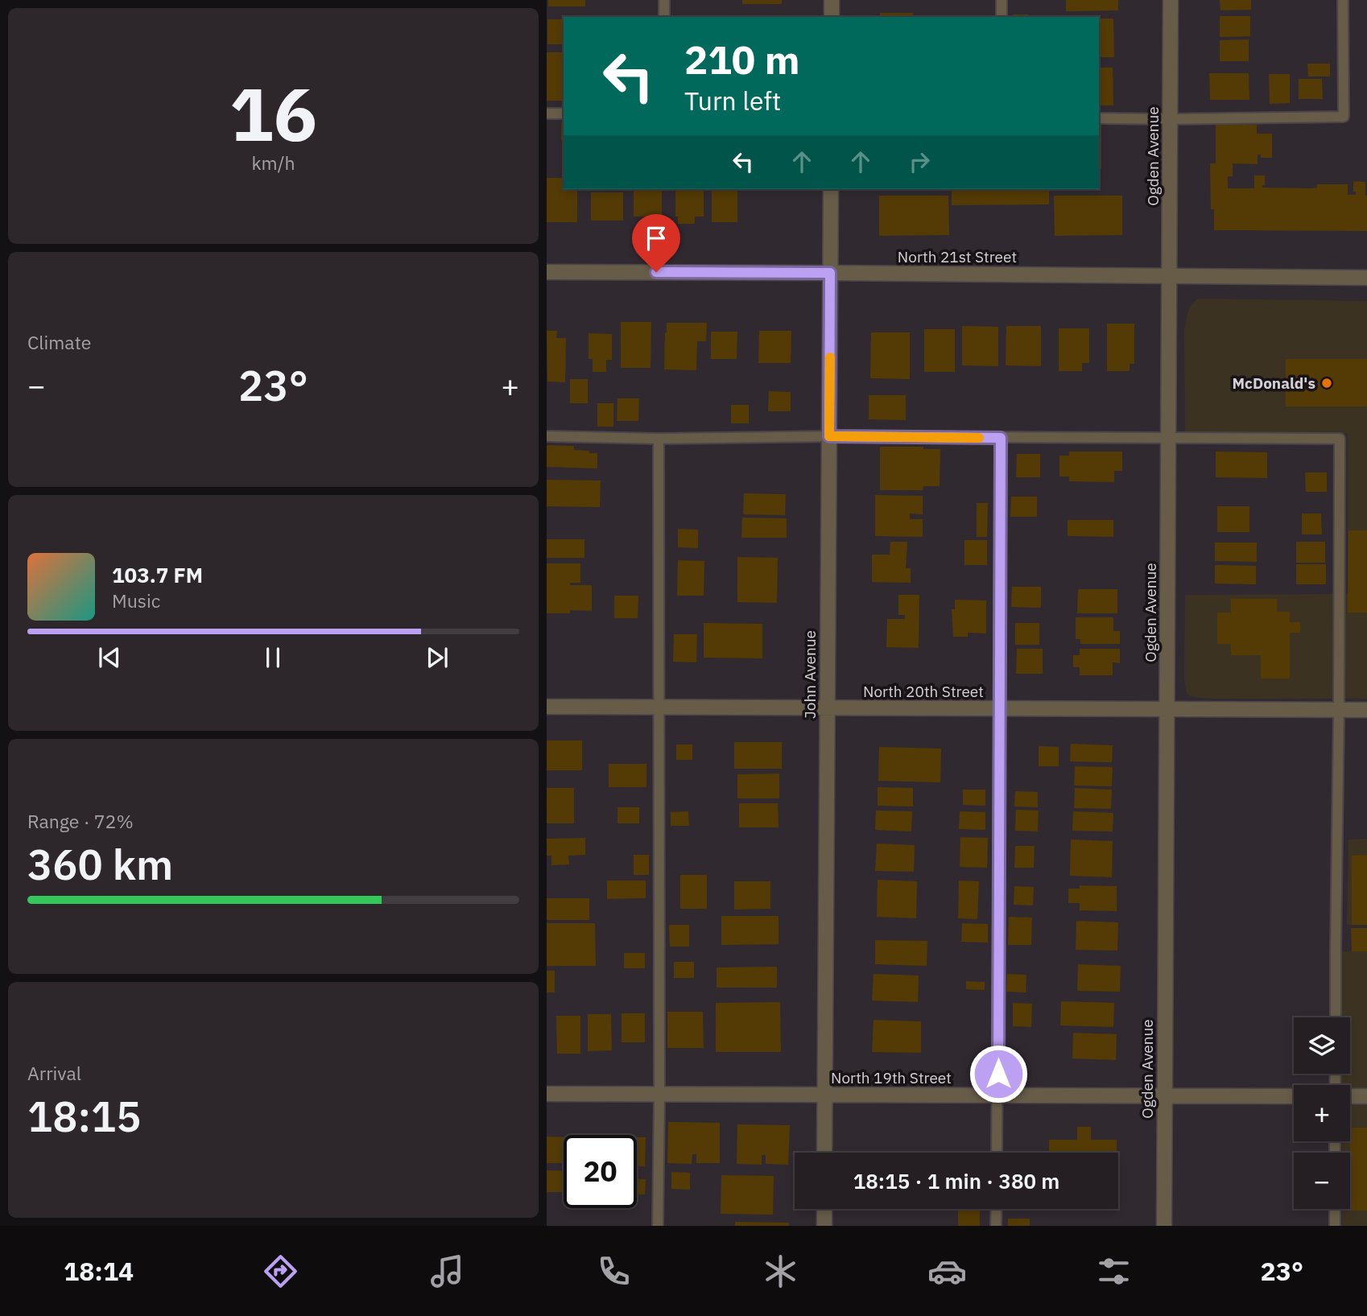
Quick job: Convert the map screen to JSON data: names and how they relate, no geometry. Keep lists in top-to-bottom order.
{
  "streets": {
    "street": [
      "Ogden Avenue",
      "North 21st Street",
      "John Avenue",
      "North 20th Street",
      "North 19th Street"
    ]
  },
  "crossings": [
    ["Ogden Avenue", "North 21st Street"],
    ["Ogden Avenue", "North 20th Street"],
    ["Ogden Avenue", "North 19th Street"],
    ["North 21st Street", "John Avenue"],
    ["John Avenue", "North 20th Street"],
    ["John Avenue", "North 19th Street"]
  ],
  "places": ["McDonald's"],
  "page": {
    "tile": [
      ["16", "km/h"],
      "Climate",
      ["Range · 72%", "360 km"],
      ["Arrival", "18:15"]
    ],
    "turn": ["210 m", "Turn left"],
    "heat": ["−", "23°", "+"],
    "song": ["103.7 FM", "Music"],
    "map_buttons": ["+", "−"],
    "limit": "20",
    "trip": "18:15 · 1 min · 380 m",
    "tabs": ["18:14", "23°"]
  }
}
